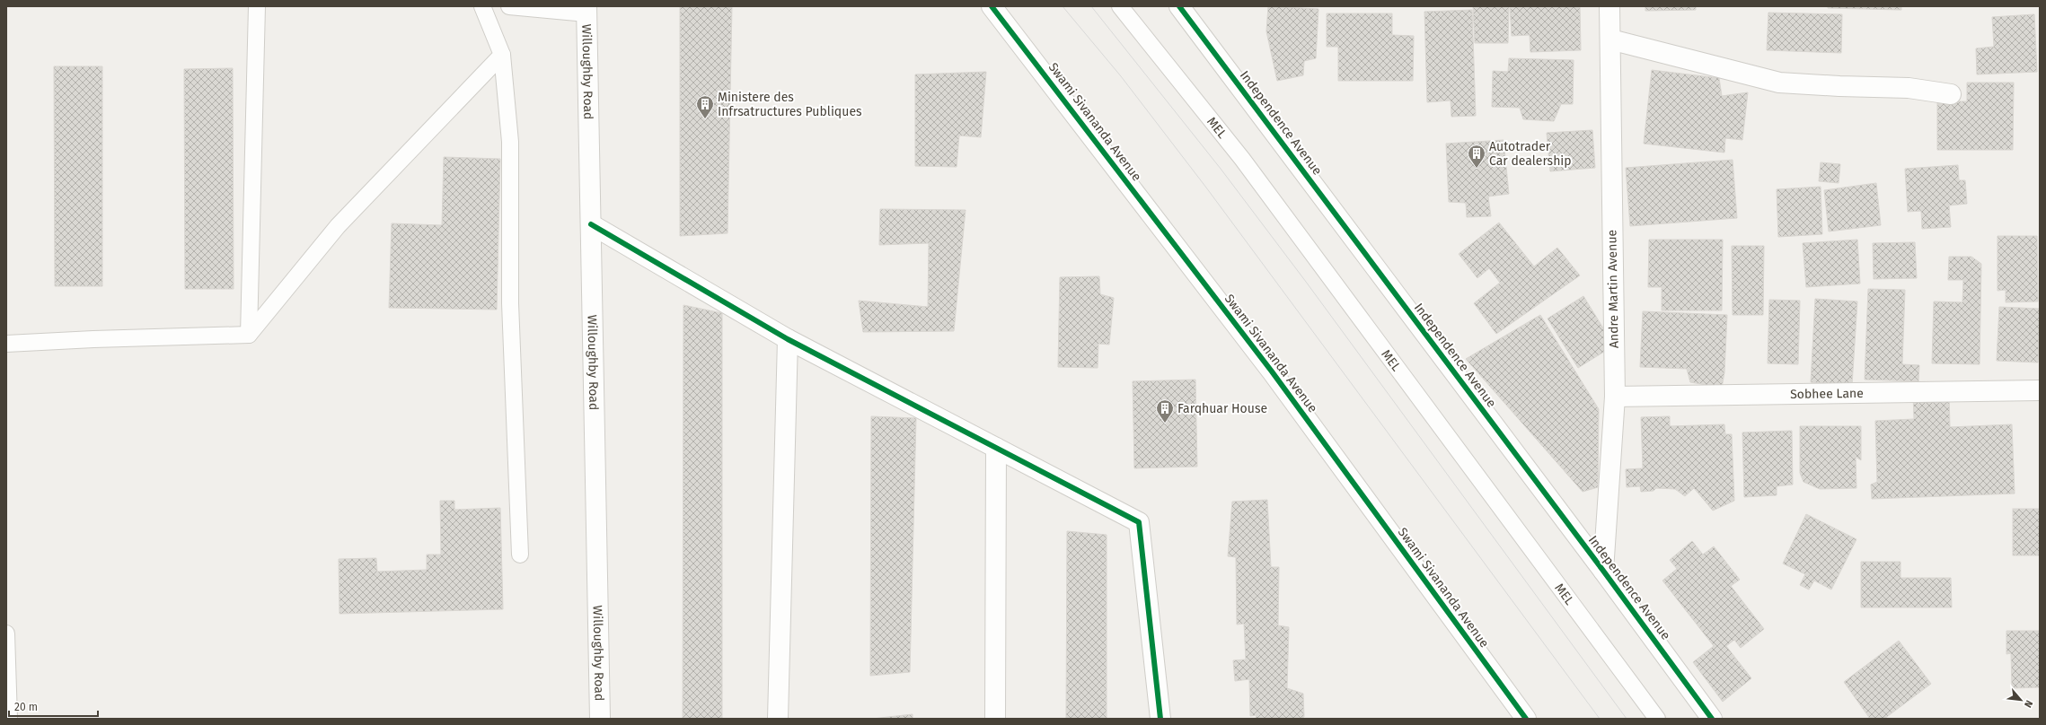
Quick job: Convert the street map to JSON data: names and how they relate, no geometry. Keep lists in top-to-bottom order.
{
  "streets": {
    "street": [
      "Willoughby Road",
      "Swami Sivananda Avenue",
      "Independence Avenue",
      "Andre Martin Avenue",
      "Sobhee Lane"
    ],
    "lane": ["MEL"]
  },
  "crossings": [
    ["Independence Avenue", "Andre Martin Avenue"],
    ["Andre Martin Avenue", "Sobhee Lane"]
  ],
  "places": {
    "building": ["Ministere des Infrsatructures Publiques", "Autotrader Car dealership", "Farqhuar House"]
  },
  "scale_bar": "20 m",
  "north": "bottom right"
}
